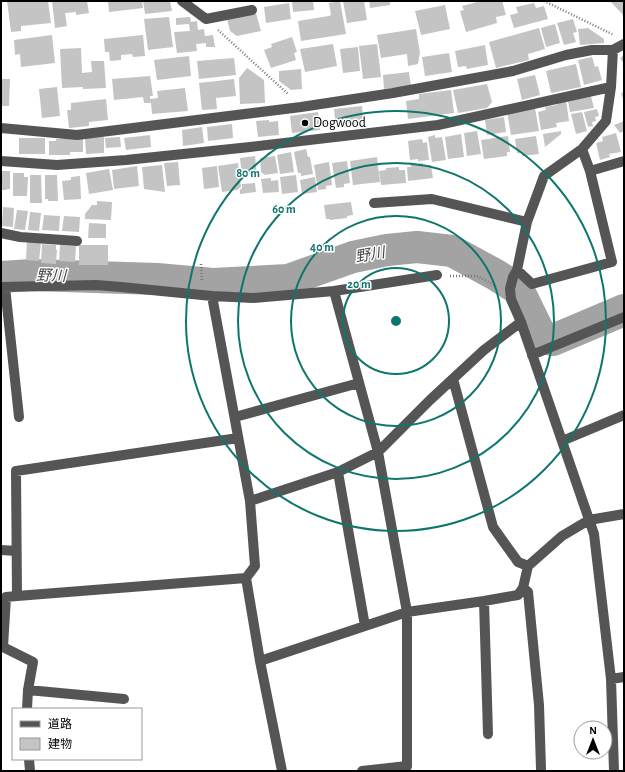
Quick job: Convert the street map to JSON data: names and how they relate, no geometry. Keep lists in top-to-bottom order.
{
  "water": ["野川"],
  "places": ["Dogwood"],
  "legend": ["道路", "建物"],
  "north": "top",
  "rings": [
    "80 m",
    "60 m",
    "40 m",
    "20 m"
  ]
}
